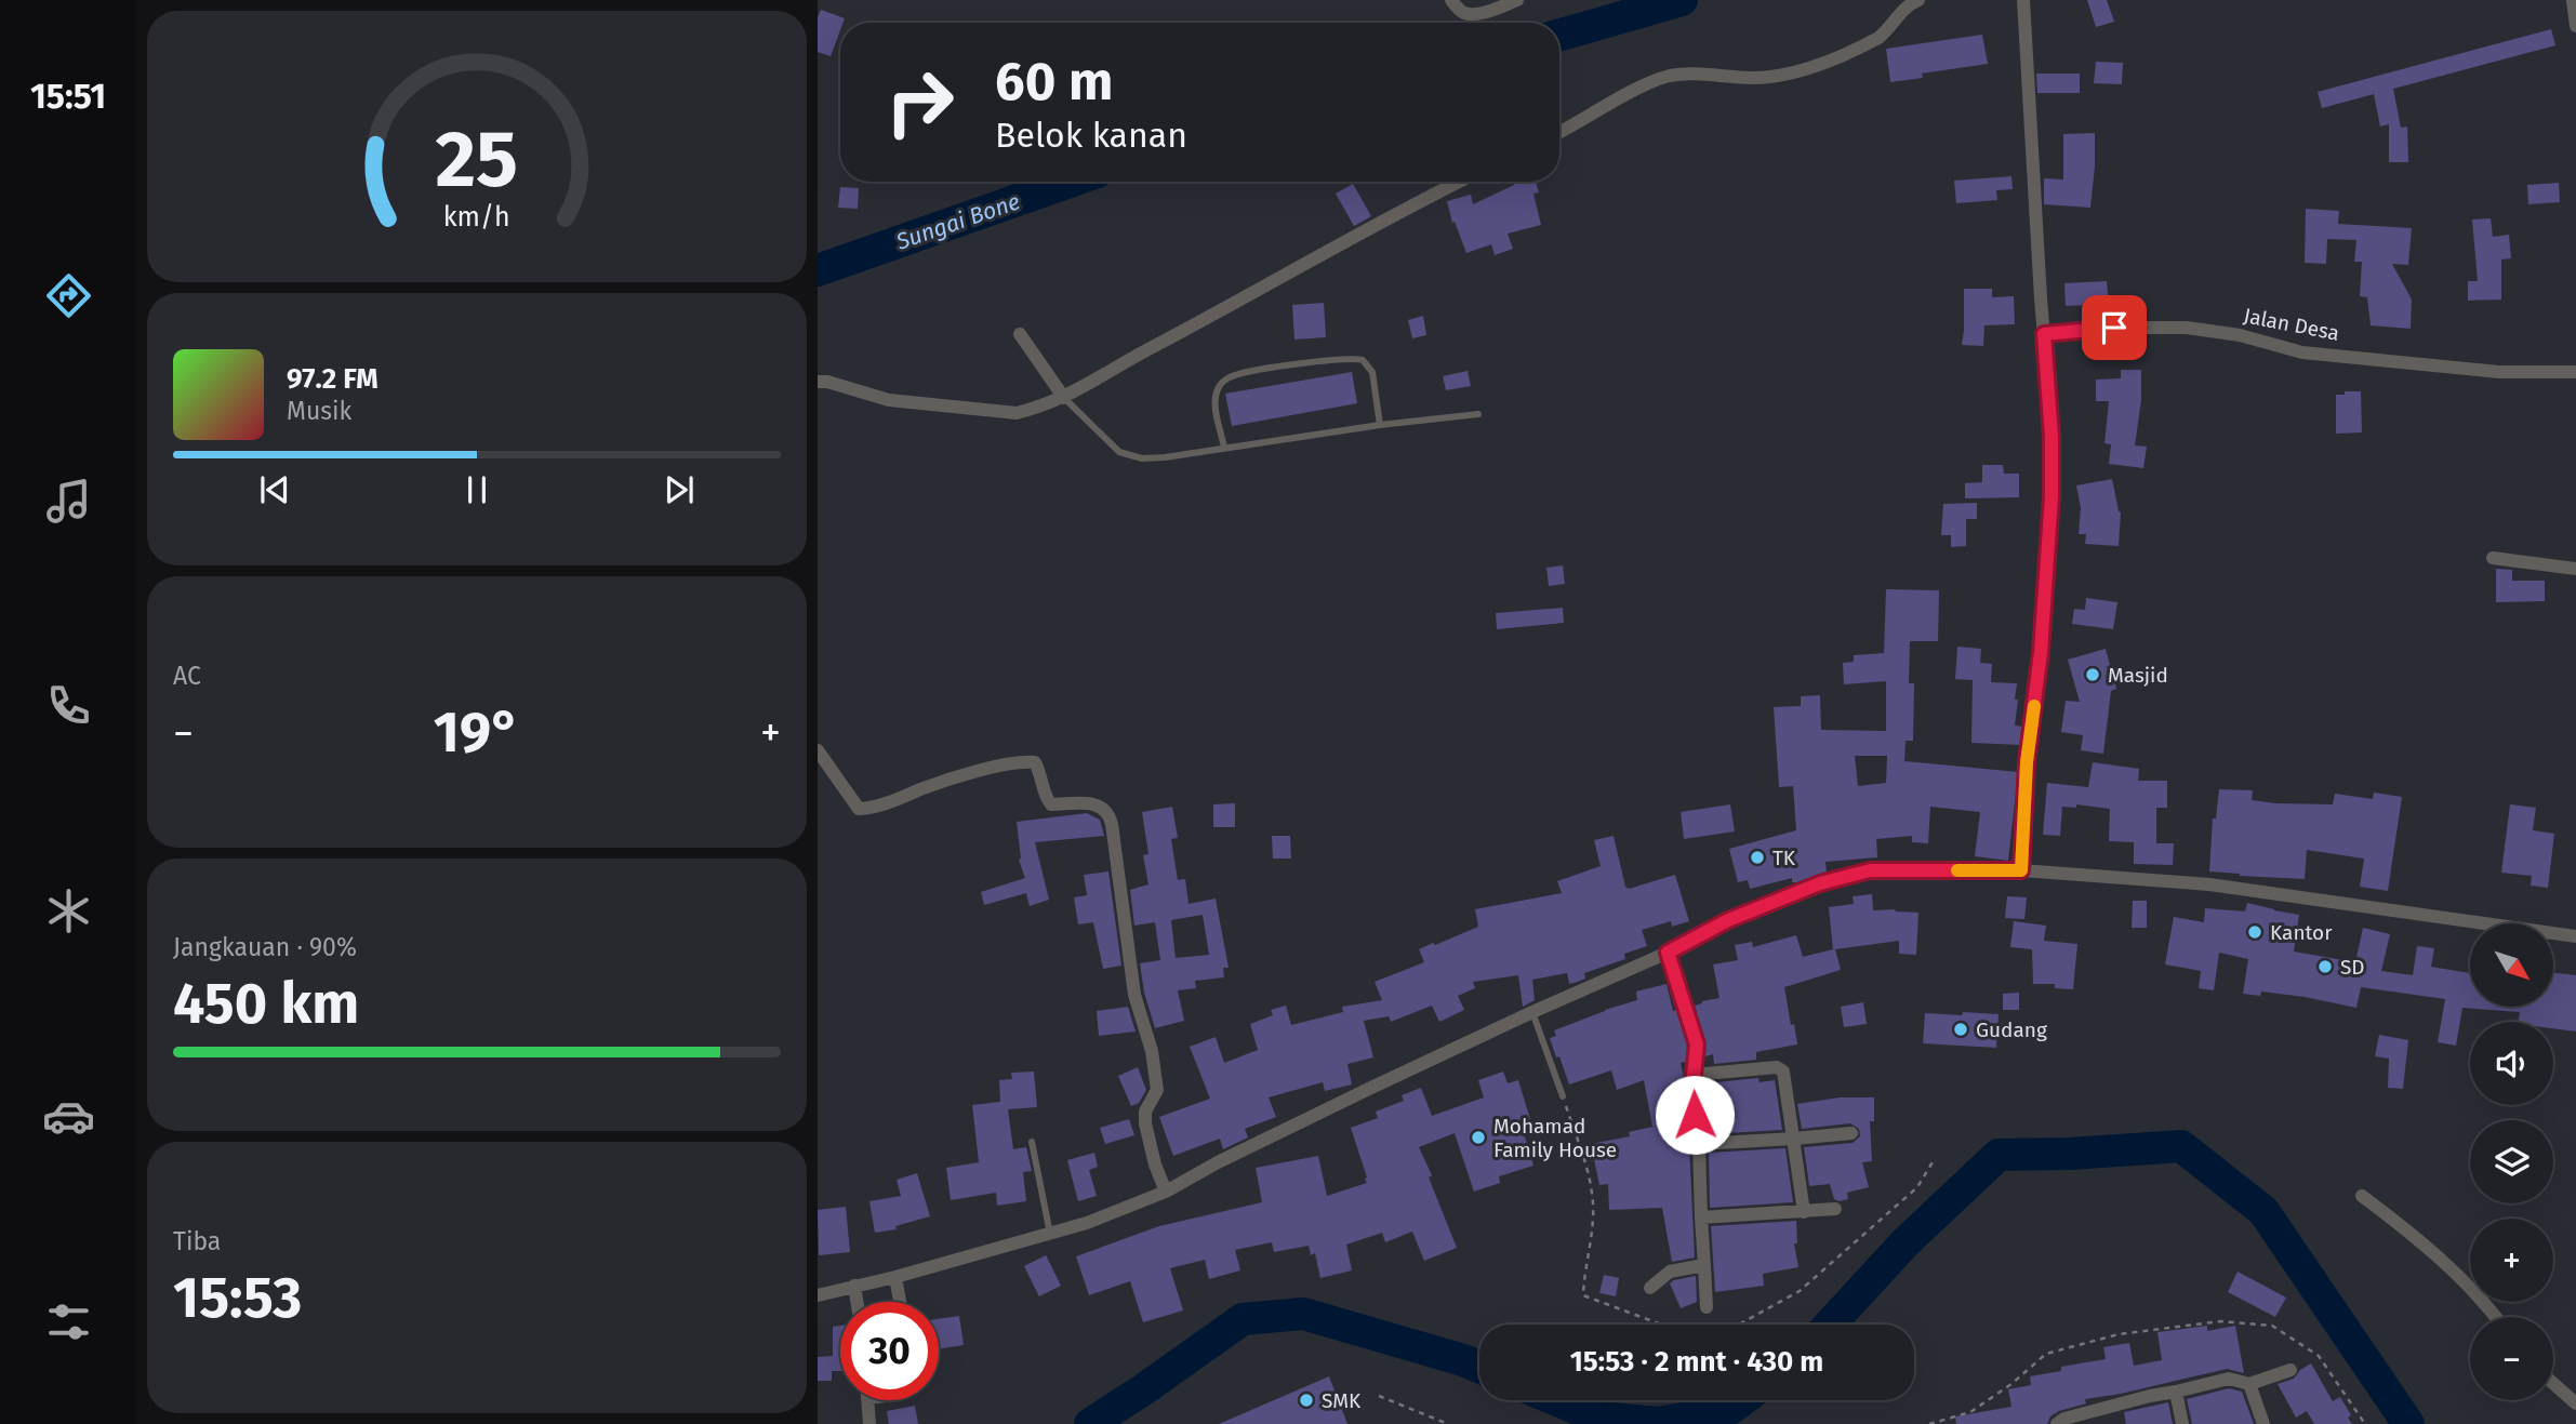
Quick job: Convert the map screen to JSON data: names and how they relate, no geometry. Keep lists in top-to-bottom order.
{
  "streets": {
    "street": ["Jalan Desa"]
  },
  "water": ["Sungai Bone"],
  "places": [
    "Masjid",
    "TK",
    "Kantor",
    "SD",
    "Gudang",
    "Mohamad Family House",
    "SMK"
  ],
  "north": "bottom right",
  "page": {
    "tabs": "15:51",
    "turn": ["60 m", "Belok kanan"],
    "song": ["97.2 FM", "Musik"],
    "tile": [
      "AC",
      ["Jangkauan · 90%", "450 km"],
      ["Tiba", "15:53"]
    ],
    "heat": ["−", "19°", "+"],
    "map_buttons": ["+", "−"],
    "limit": "30",
    "trip": "15:53 · 2 mnt · 430 m",
    "gauge": ["25", "km/h"]
  }
}
